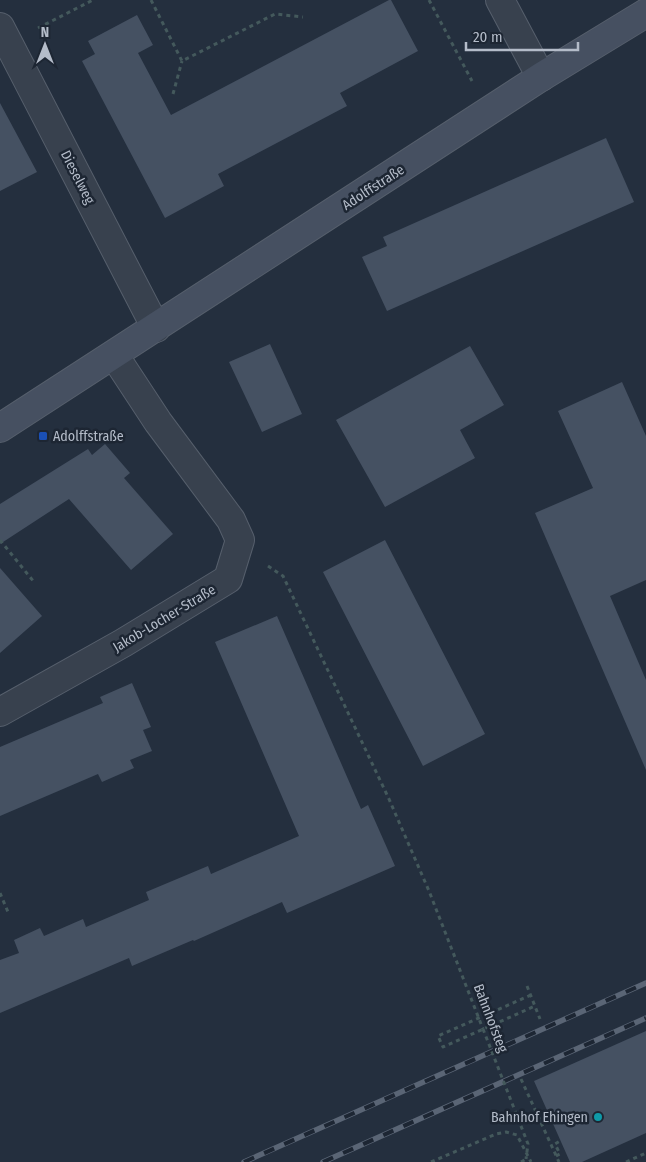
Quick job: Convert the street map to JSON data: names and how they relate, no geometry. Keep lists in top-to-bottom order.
{
  "streets": {
    "street": ["Dieselweg", "Adolffstraße", "Jakob-Locher-Straße"],
    "path": ["Bahnhofsteg"]
  },
  "crossings": [
    ["Dieselweg", "Adolffstraße"],
    ["Jakob-Locher-Straße", "Bahnhofsteg"]
  ],
  "places": {
    "transit": ["Adolffstraße"],
    "other": ["Bahnhof Ehingen"]
  },
  "scale_bar": "20 m",
  "north": "top"
}
